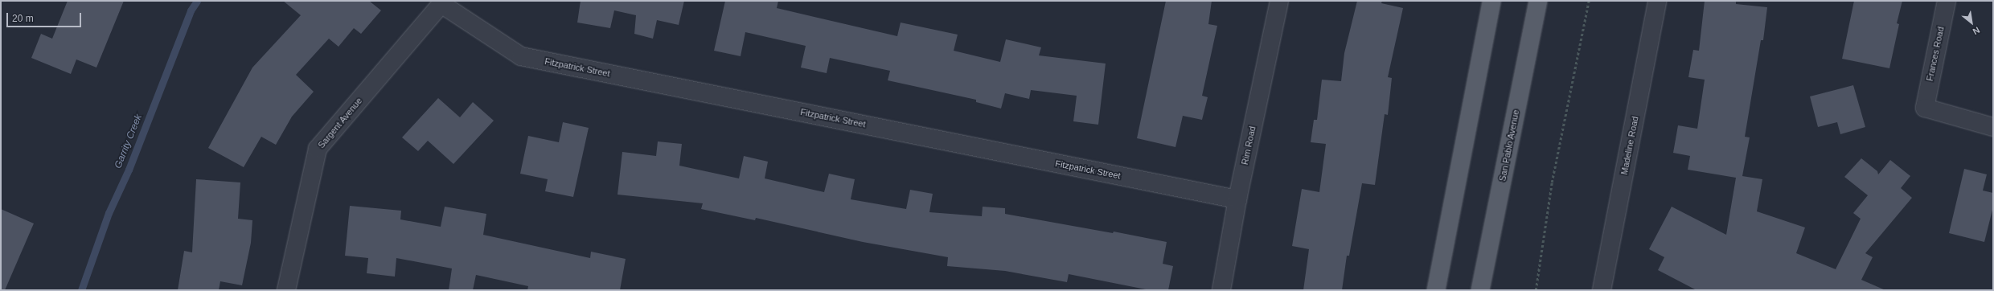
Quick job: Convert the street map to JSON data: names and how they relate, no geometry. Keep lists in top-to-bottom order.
{
  "streets": {
    "main road": ["San Pablo Avenue"],
    "street": [
      "Frances Road",
      "Fitzpatrick Street",
      "Sargent Avenue",
      "Rim Road",
      "Madeline Road"
    ]
  },
  "crossings": [
    ["Fitzpatrick Street", "Sargent Avenue"],
    ["Fitzpatrick Street", "Rim Road"]
  ],
  "water": ["Garrity Creek"],
  "scale_bar": "20 m",
  "north": "bottom right"
}
